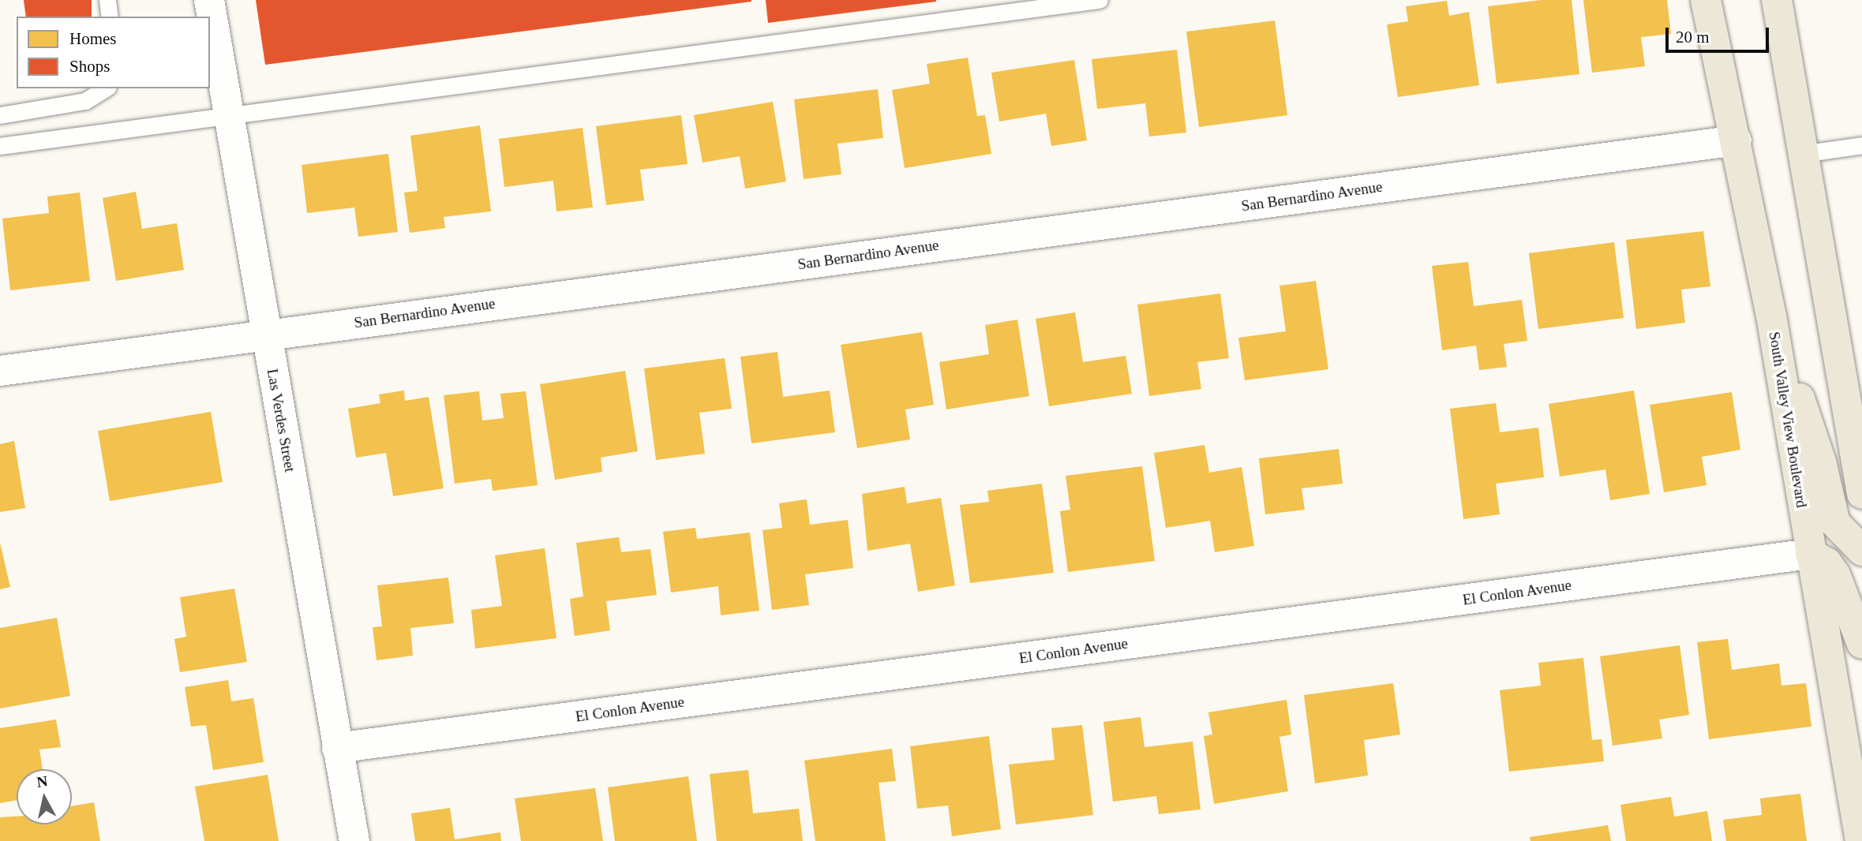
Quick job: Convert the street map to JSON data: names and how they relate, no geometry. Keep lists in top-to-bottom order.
{
  "streets": {
    "main road": ["South Valley View Boulevard"],
    "street": ["San Bernardino Avenue", "Las Verdes Street", "El Conlon Avenue"]
  },
  "crossings": [
    ["San Bernardino Avenue", "South Valley View Boulevard"],
    ["San Bernardino Avenue", "Las Verdes Street"],
    ["South Valley View Boulevard", "El Conlon Avenue"],
    ["Las Verdes Street", "El Conlon Avenue"]
  ],
  "legend": ["Homes", "Shops"],
  "scale_bar": "20 m",
  "north": "top"
}
